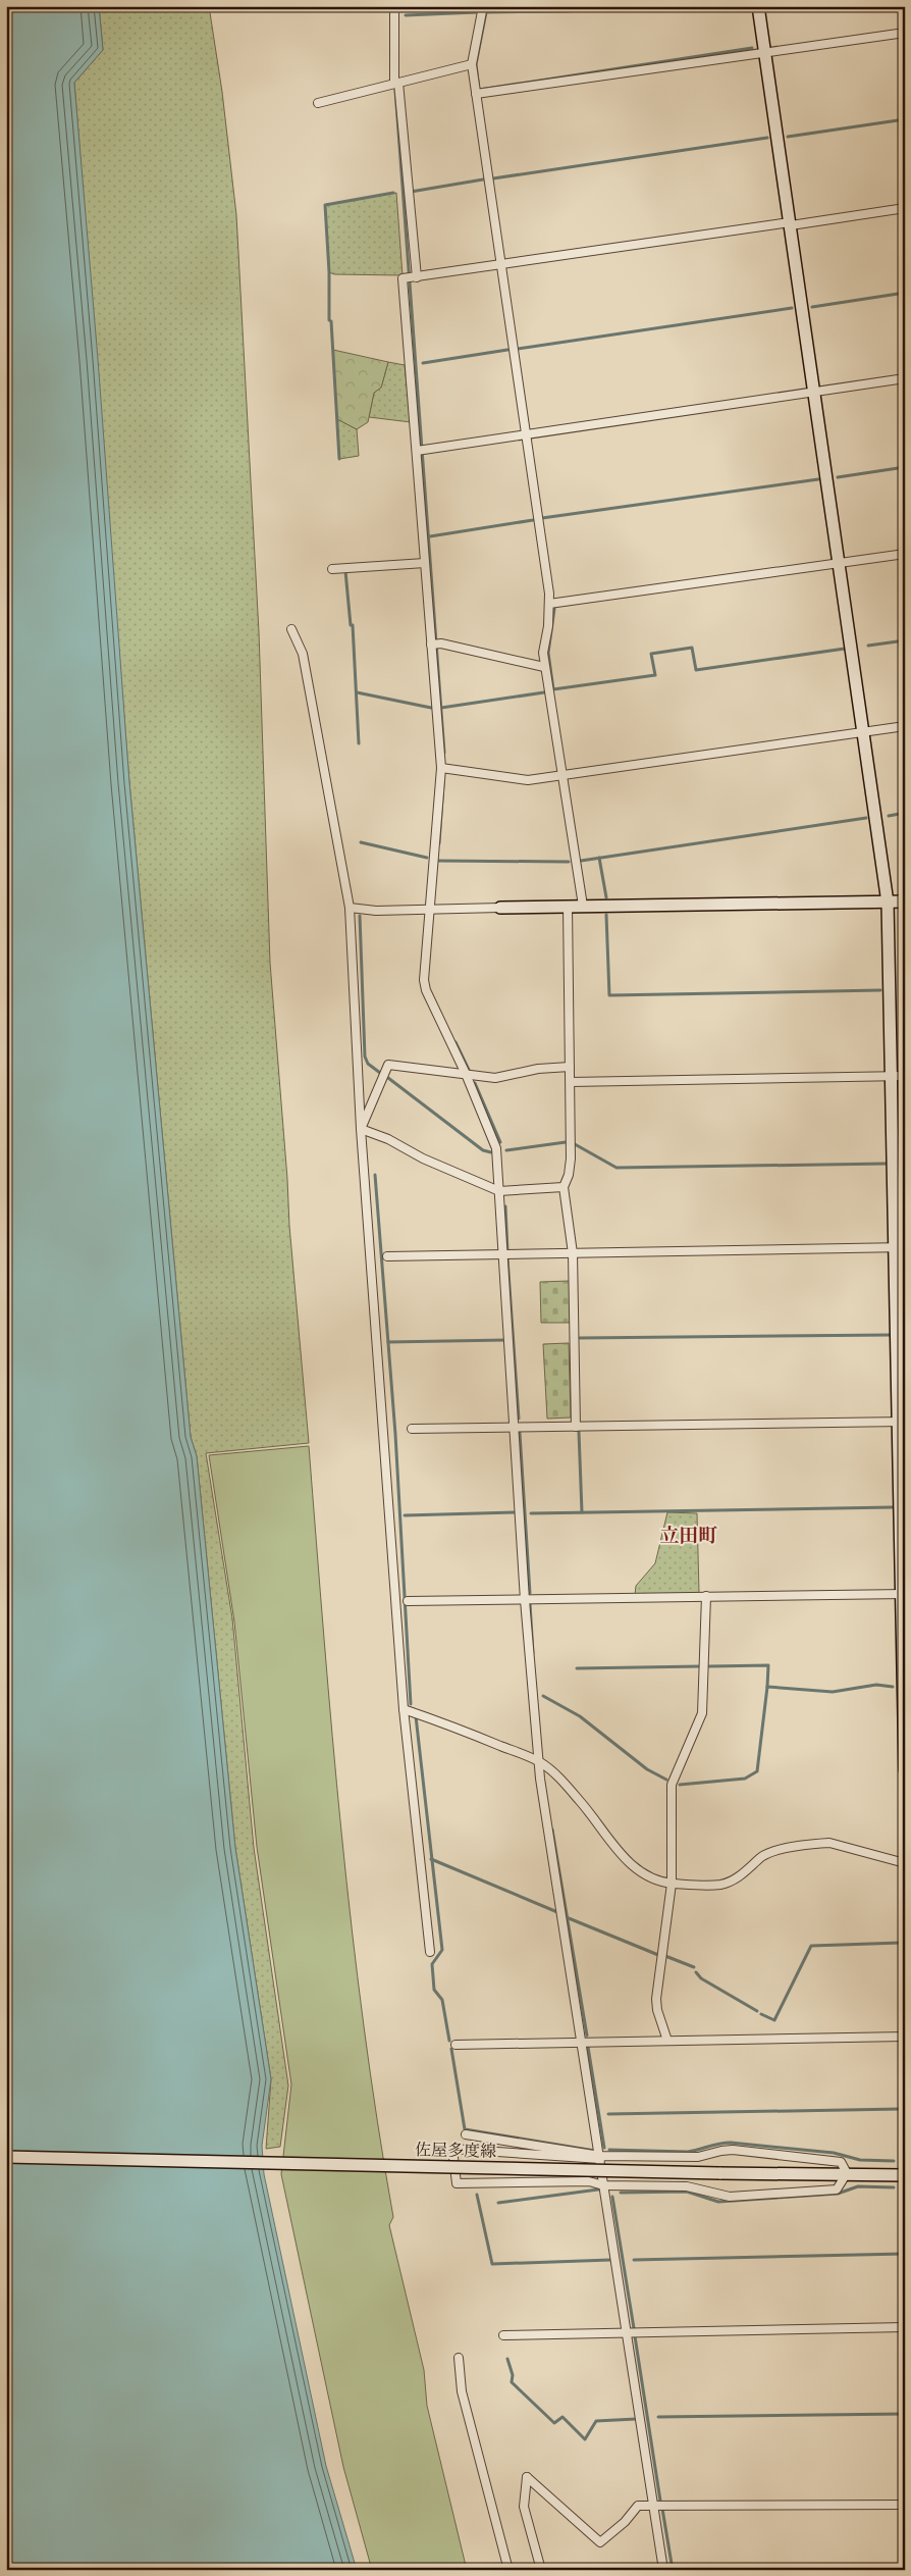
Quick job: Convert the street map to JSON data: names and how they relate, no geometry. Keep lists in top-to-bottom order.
{
  "streets": {
    "street": ["佐屋多度線"]
  },
  "districts": ["立田町"]
}
